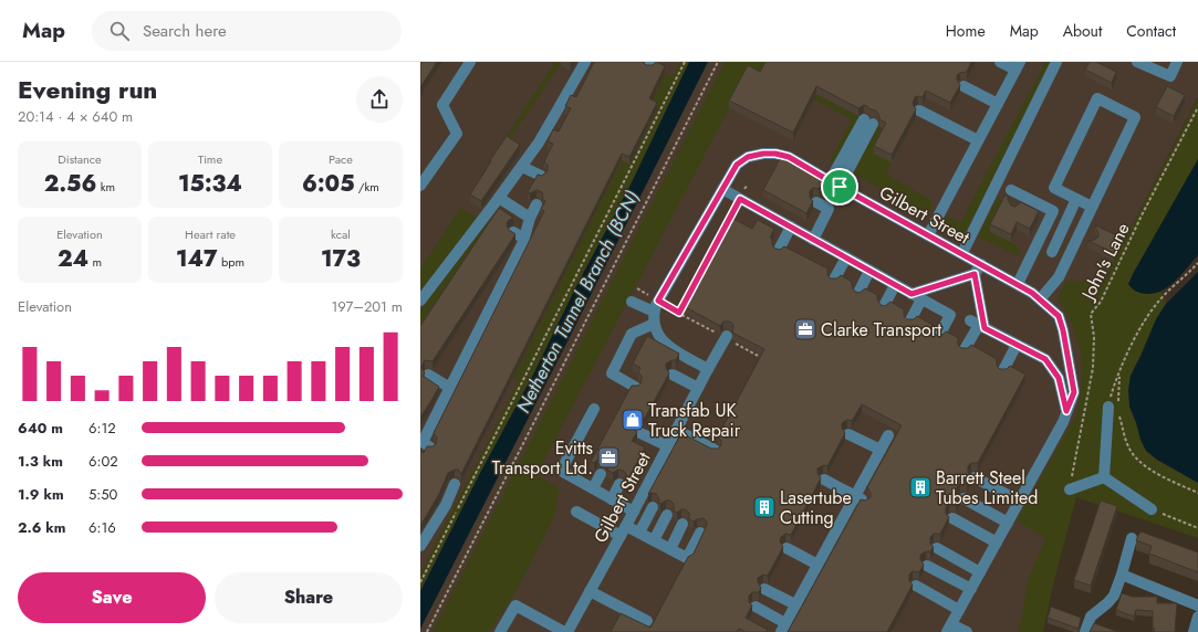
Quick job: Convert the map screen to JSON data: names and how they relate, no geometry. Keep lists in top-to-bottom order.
{
  "streets": {
    "street": ["Gilbert Street"],
    "path": ["John's Lane"]
  },
  "water": ["Netherton Tunnel Branch (BCN)"],
  "places": {
    "office": ["Clarke Transport", "Evitts Transport Ltd."],
    "shop": ["Transfab UK Truck Repair"],
    "building": ["Barrett Steel Tubes Limited", "Lasertube Cutting"]
  },
  "page": {
    "header": "Map",
    "search": "Search here",
    "nav": [
      "Home",
      "Map",
      "About",
      "Contact"
    ],
    "heading": ["Evening run", "20:14 · 4 × 640 m"],
    "stats": [
      ["Distance", "2.56 km"],
      ["Time", "15:34"],
      ["Pace", "6:05 /km"],
      ["Elevation", "24 m"],
      ["Heart rate", "147 bpm"],
      ["kcal", "173"]
    ],
    "chart": ["Elevation", "197–201 m"],
    "list": [
      {
        "name": "640 m",
        "note": "6:12"
      },
      {
        "name": "1.3 km",
        "note": "6:02"
      },
      {
        "name": "1.9 km",
        "note": "5:50"
      },
      {
        "name": "2.6 km",
        "note": "6:16"
      }
    ],
    "buttons": ["Save", "Share"]
  }
}
